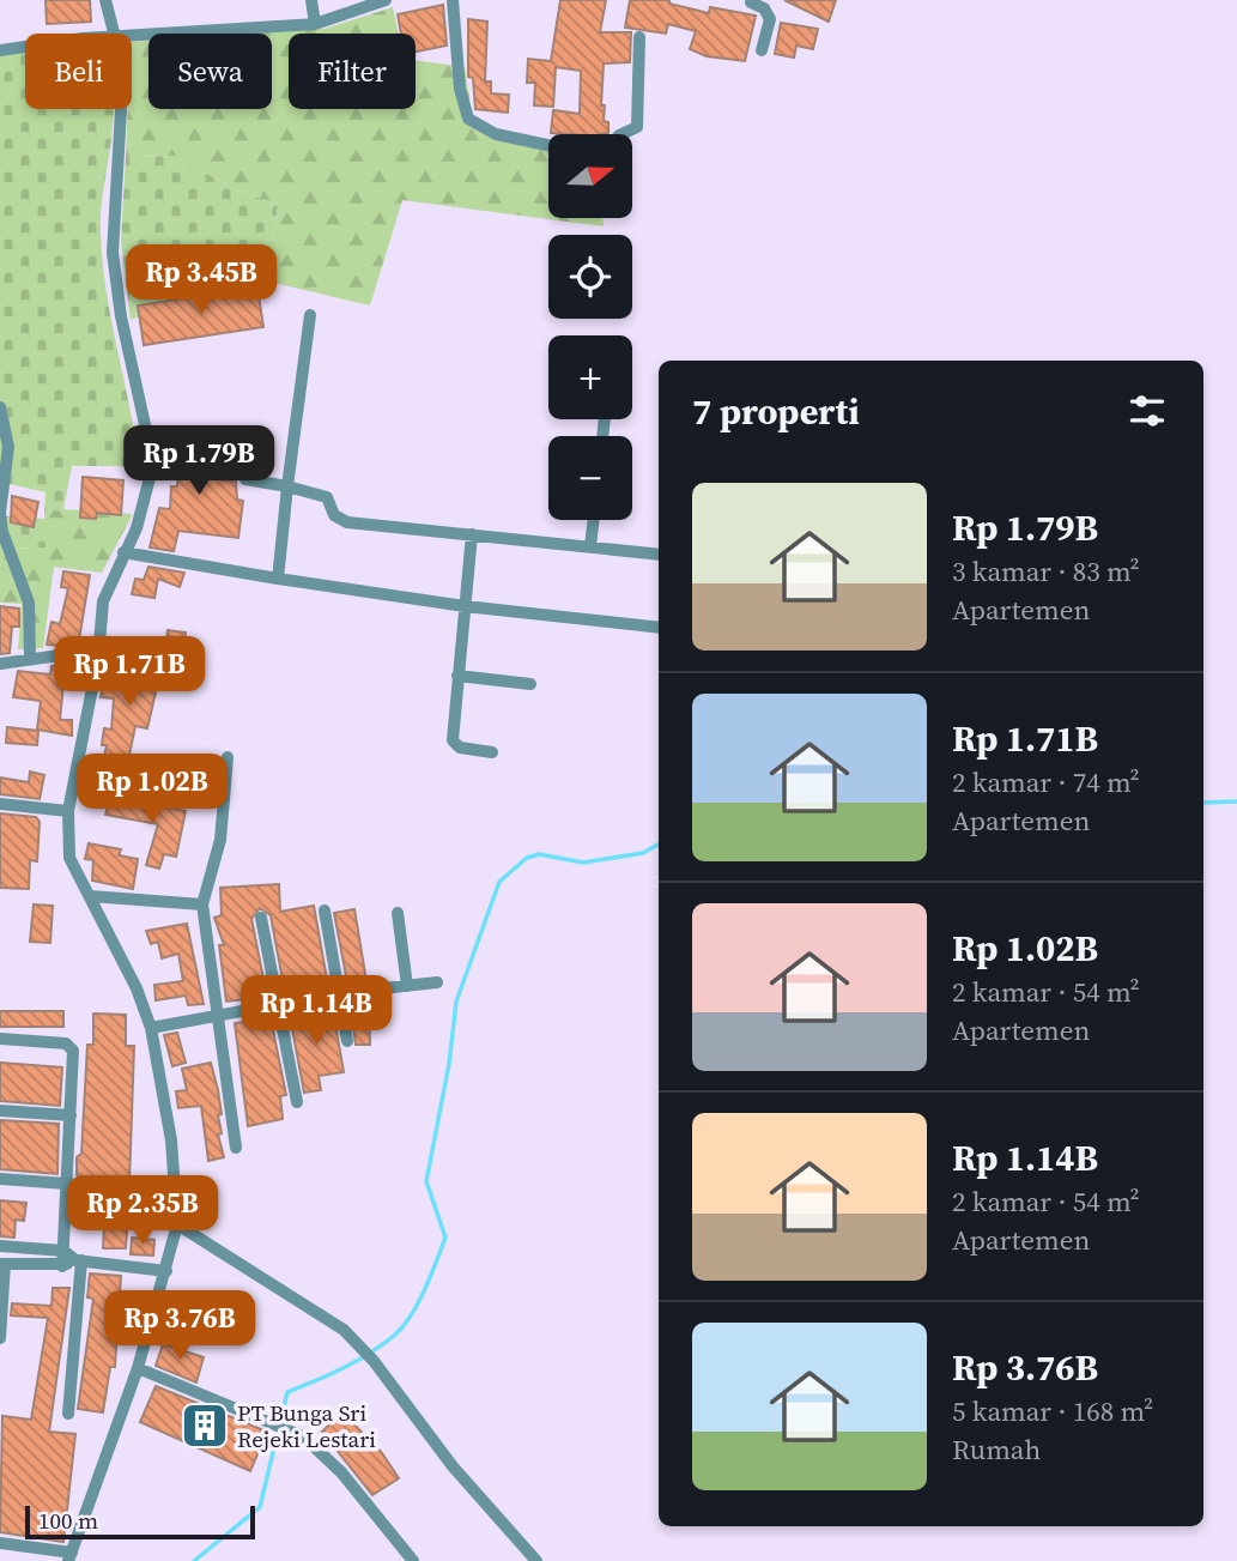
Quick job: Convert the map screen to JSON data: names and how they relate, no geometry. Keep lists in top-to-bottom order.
{
  "places": {
    "building": ["PT Bunga Sri Rejeki Lestari"]
  },
  "scale_bar": "100 m",
  "north": "right",
  "page": {
    "chip": ["Beli", "Sewa", "Filter"],
    "map_buttons": ["+", "−"],
    "price": [
      "Rp 3.45B",
      "Rp 1.79B",
      "Rp 1.71B",
      "Rp 1.02B",
      "Rp 1.14B",
      "Rp 2.35B",
      "Rp 3.76B"
    ],
    "heading": "7 properti",
    "list": [
      {
        "name": "Rp 1.79B",
        "note": "3 kamar · 83 m² · Apartemen"
      },
      {
        "name": "Rp 1.71B",
        "note": "2 kamar · 74 m² · Apartemen"
      },
      {
        "name": "Rp 1.02B",
        "note": "2 kamar · 54 m² · Apartemen"
      },
      {
        "name": "Rp 1.14B",
        "note": "2 kamar · 54 m² · Apartemen"
      },
      {
        "name": "Rp 3.76B",
        "note": "5 kamar · 168 m² · Rumah"
      }
    ],
    "scale": "100 m"
  }
}
